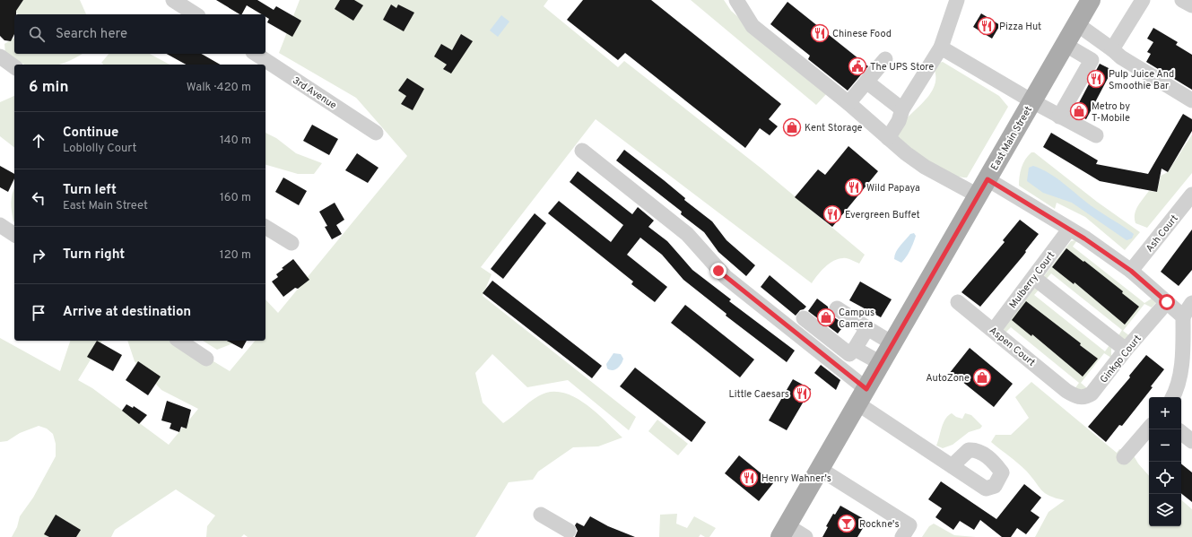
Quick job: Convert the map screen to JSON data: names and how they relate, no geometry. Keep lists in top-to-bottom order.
{
  "streets": {
    "main road": ["East Main Street"],
    "street": [
      "3rd Avenue",
      "Ash Court",
      "Mulberry Court",
      "Aspen Court",
      "Ginkgo Court"
    ]
  },
  "crossings": [
    ["Mulberry Court", "Aspen Court"],
    ["Aspen Court", "Ginkgo Court"]
  ],
  "places": {
    "restaurant": [
      "Pizza Hut",
      "Chinese Food",
      "Pulp Juice And Smoothie Bar",
      "Wild Papaya",
      "Evergreen Buffet",
      "Little Caesars",
      "Henry Wahner's"
    ],
    "public building": ["The UPS Store"],
    "shop": [
      "Metro by T-Mobile",
      "Kent Storage",
      "Campus Camera",
      "AutoZone"
    ],
    "bar": ["Rockne's"]
  },
  "page": {
    "search": "Search here",
    "heading": ["6 min", "Walk · 420 m"],
    "list": [
      ["Continue", "Loblolly Court", "140 m"],
      ["Turn left", "East Main Street", "160 m"],
      ["Turn right", "120 m"],
      "Arrive at destination"
    ],
    "map_buttons": ["+", "−"]
  }
}
